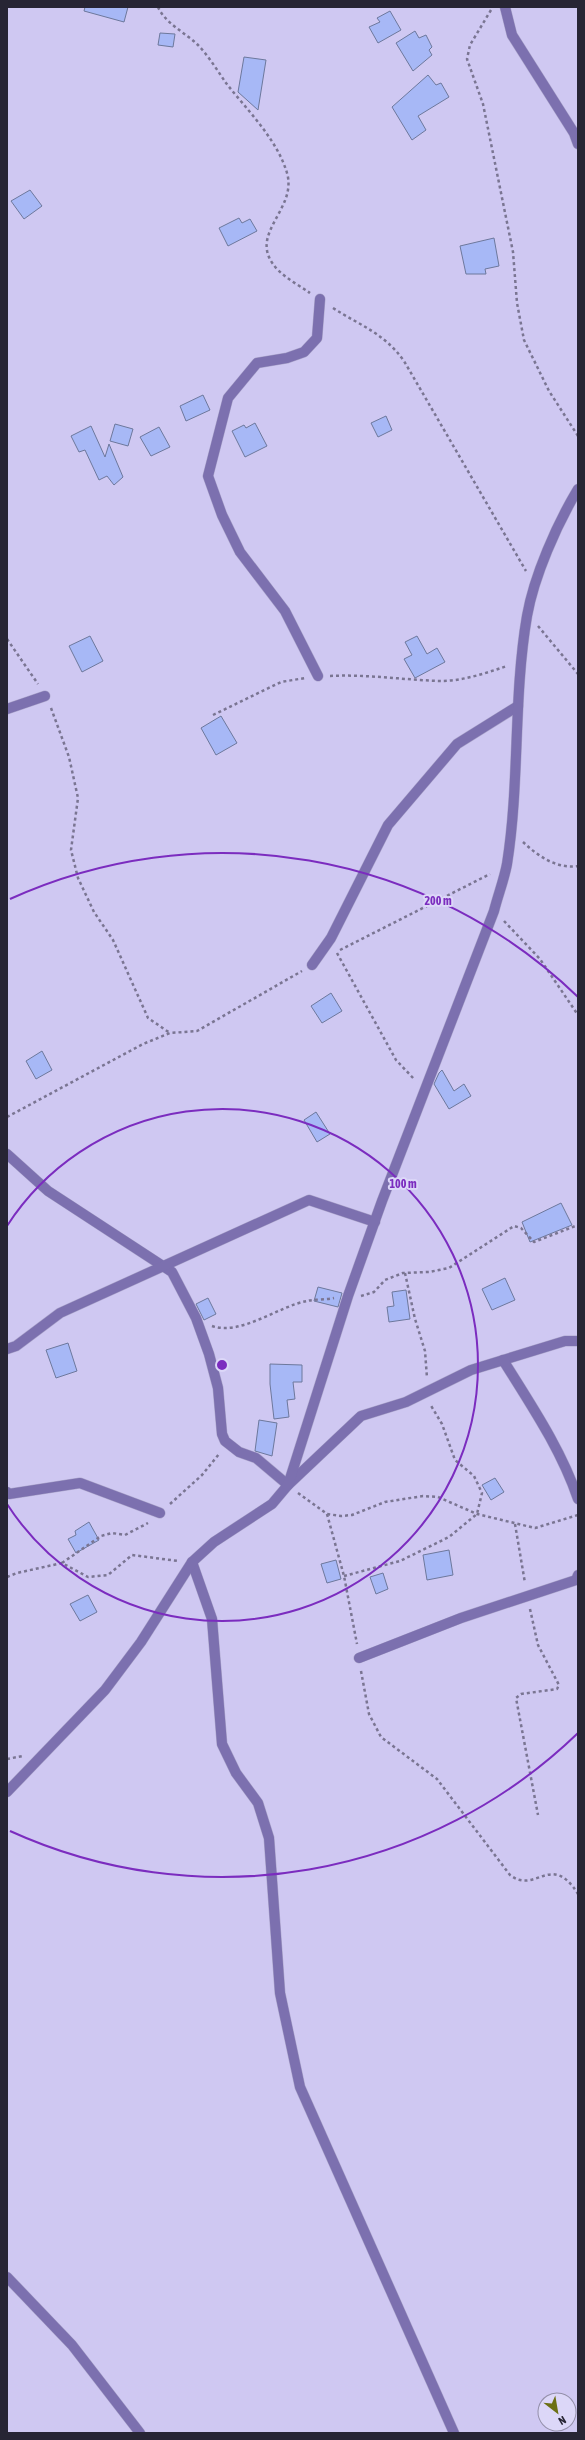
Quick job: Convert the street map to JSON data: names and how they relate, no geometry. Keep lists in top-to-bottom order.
{
  "north": "bottom right",
  "rings": ["200 m", "100 m"]
}
